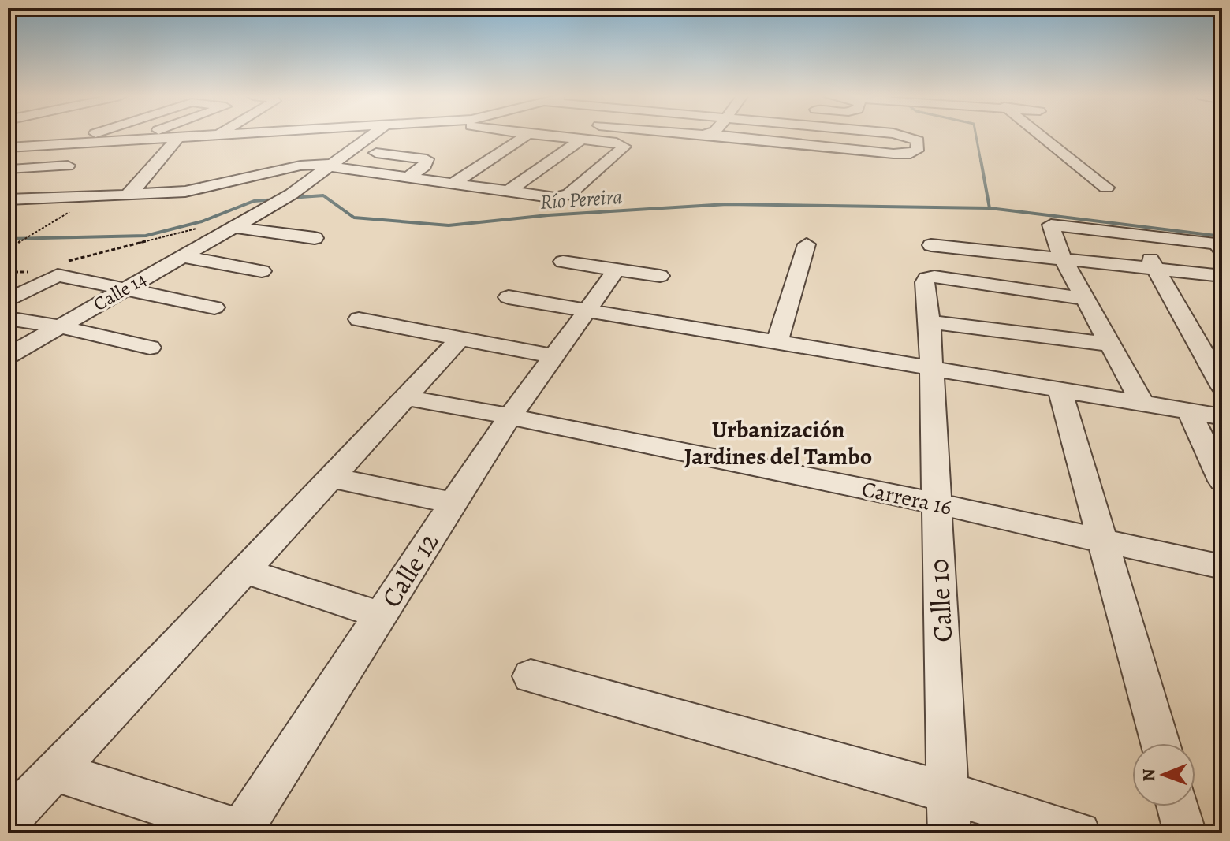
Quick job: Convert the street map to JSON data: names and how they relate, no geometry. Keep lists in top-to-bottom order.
{
  "streets": {
    "street": [
      "Calle 14",
      "Carrera 16",
      "Calle 12",
      "Calle 10"
    ]
  },
  "crossings": [
    ["Carrera 16", "Calle 12"],
    ["Carrera 16", "Calle 10"]
  ],
  "districts": ["Urbanización Jardines del Tambo"],
  "water": ["Río Pereira"],
  "north": "left"
}
